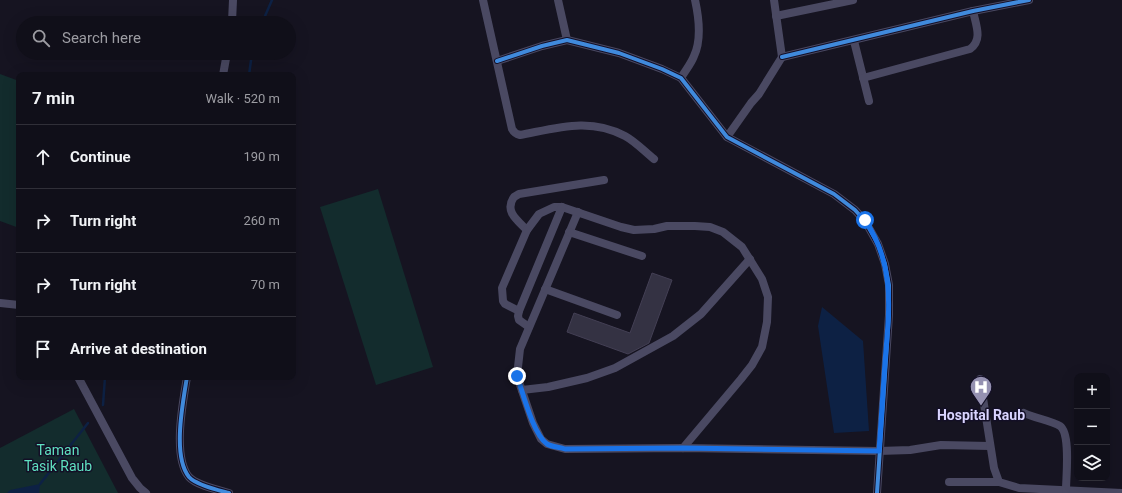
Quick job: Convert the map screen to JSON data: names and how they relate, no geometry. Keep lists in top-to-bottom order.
{
  "parks": ["Taman Tasik Raub"],
  "places": {
    "hospital": ["Hospital Raub"]
  },
  "page": {
    "search": "Search here",
    "heading": ["7 min", "Walk · 520 m"],
    "list": [
      ["Continue", "190 m"],
      ["Turn right", "260 m"],
      ["Turn right", "70 m"],
      "Arrive at destination"
    ],
    "map_buttons": ["+", "−"]
  }
}
